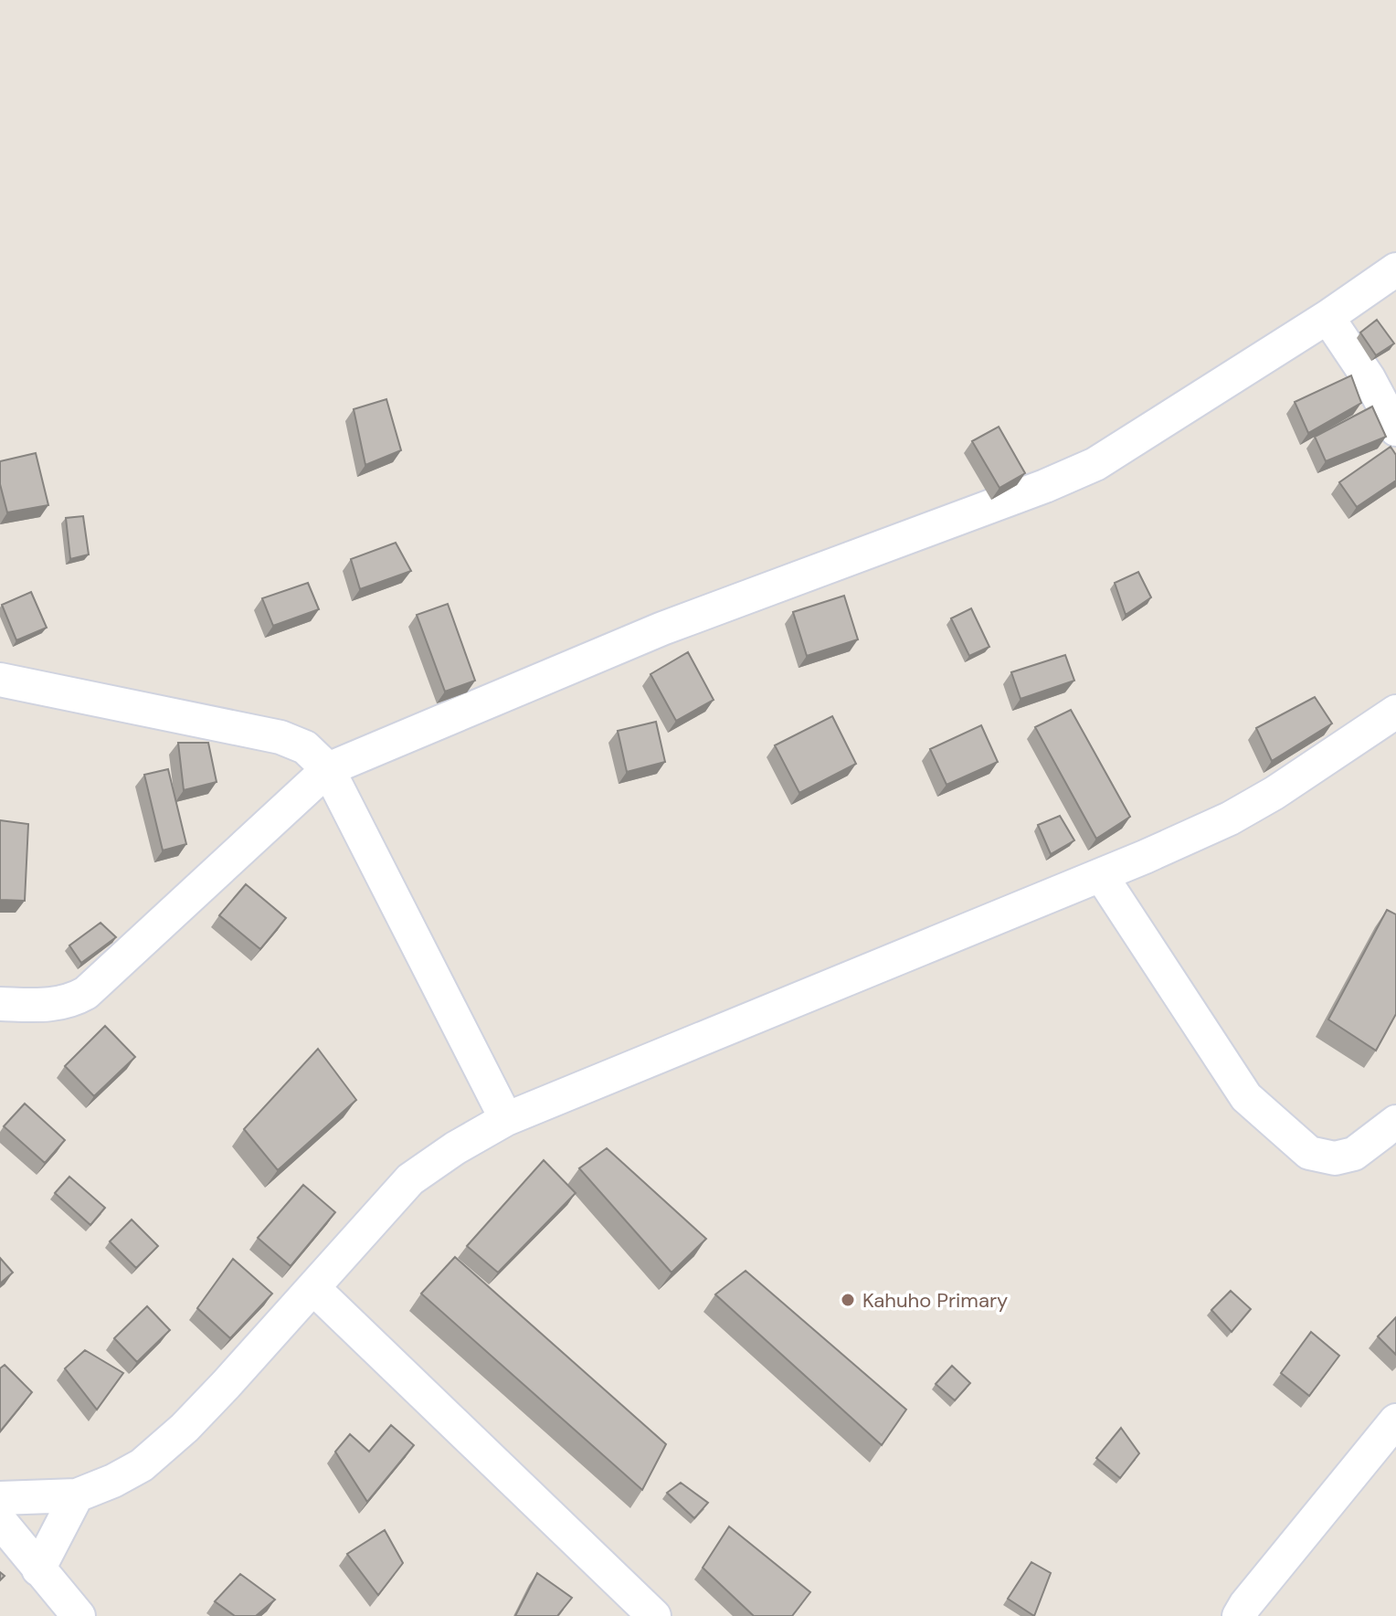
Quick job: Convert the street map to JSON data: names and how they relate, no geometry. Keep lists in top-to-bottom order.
{
  "places": ["Kahuho Primary"]
}
